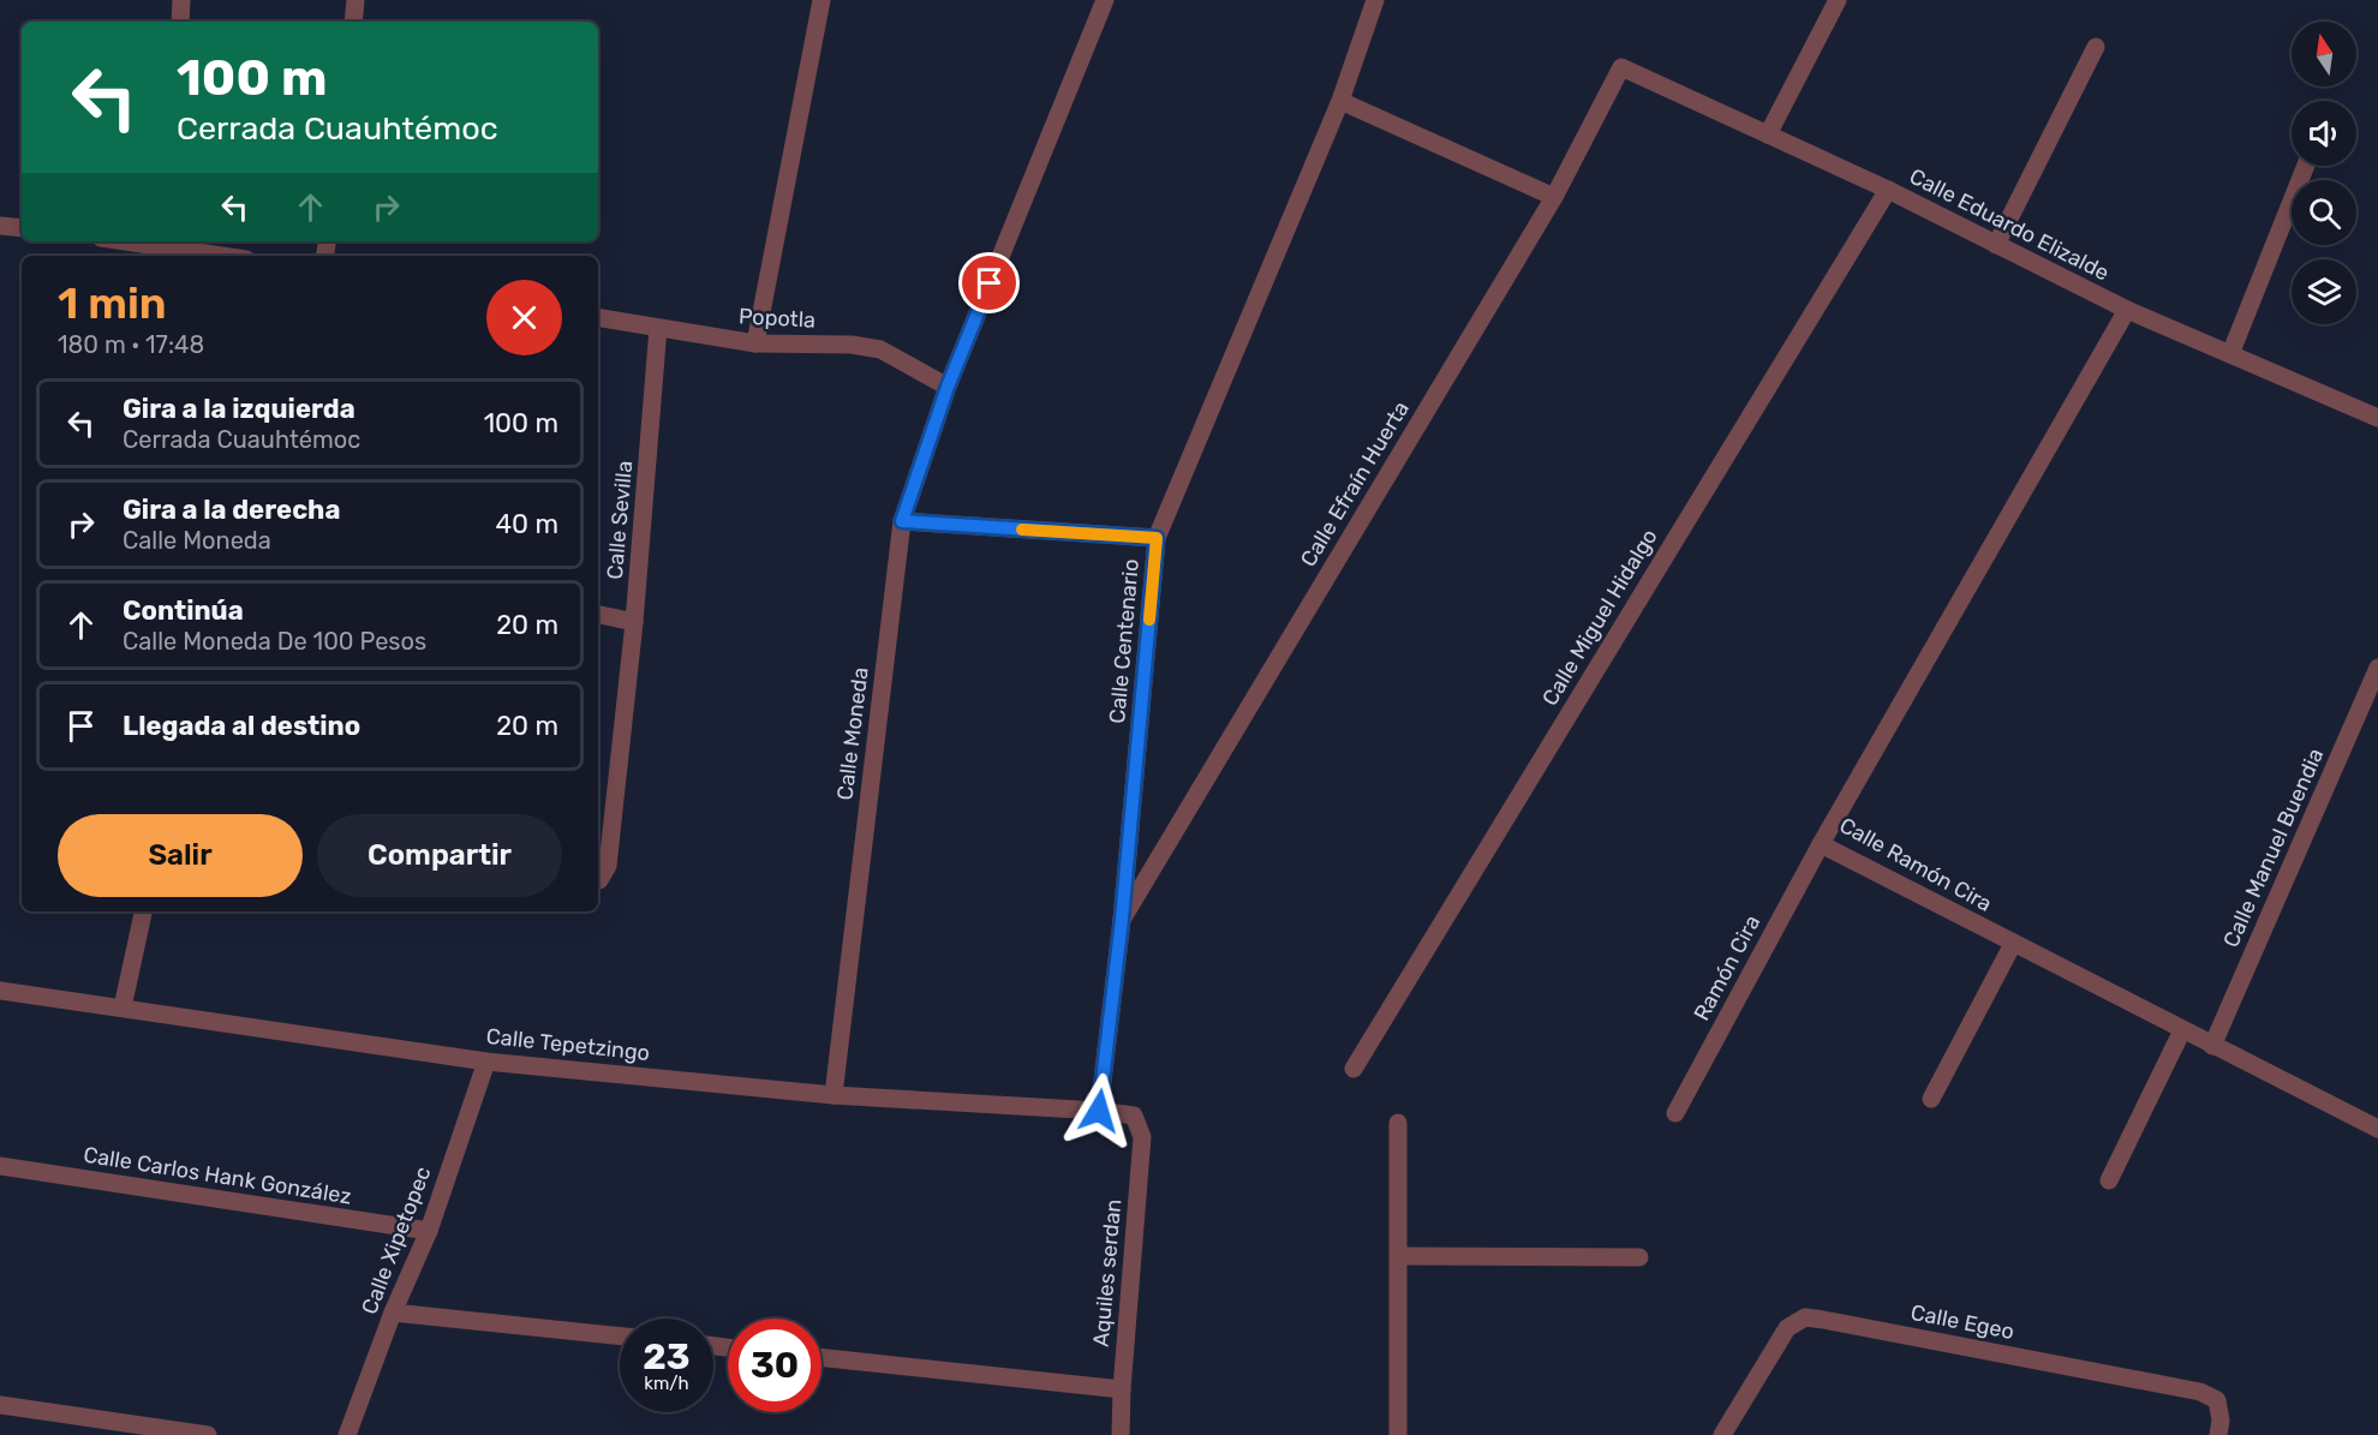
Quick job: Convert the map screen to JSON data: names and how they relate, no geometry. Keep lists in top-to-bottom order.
{
  "streets": {
    "street": [
      "Calle Eduardo Elizalde",
      "Popotla",
      "Calle Efraín Huerta",
      "Calle Sevilla",
      "Calle Miguel Hidalgo",
      "Calle Centenario",
      "Calle Moneda",
      "Calle Manuel Buendia",
      "Calle Ramón Cira",
      "Ramón Cira",
      "Calle Tepetzingo",
      "Calle Carlos Hank González",
      "Calle Xipetopec",
      "Aquiles serdan",
      "Calle Egeo"
    ]
  },
  "crossings": [
    ["Calle Eduardo Elizalde", "Calle Efraín Huerta"],
    ["Calle Eduardo Elizalde", "Calle Miguel Hidalgo"],
    ["Calle Eduardo Elizalde", "Calle Ramón Cira"],
    ["Popotla", "Calle Sevilla"],
    ["Popotla", "Calle Moneda"],
    ["Calle Efraín Huerta", "Calle Centenario"],
    ["Calle Centenario", "Calle Tepetzingo"],
    ["Calle Moneda", "Calle Tepetzingo"],
    ["Calle Manuel Buendia", "Calle Ramón Cira"],
    ["Calle Ramón Cira", "Ramón Cira"],
    ["Calle Tepetzingo", "Calle Xipetopec"],
    ["Calle Tepetzingo", "Aquiles serdan"],
    ["Calle Carlos Hank González", "Calle Xipetopec"]
  ],
  "north": "top",
  "page": {
    "turn": ["100 m", "Cerrada Cuauhtémoc"],
    "heading": ["1 min", "180 m · 17:48"],
    "list": [
      {
        "name": "Gira a la izquierda",
        "note": "Cerrada Cuauhtémoc",
        "value": "100 m"
      },
      {
        "name": "Gira a la derecha",
        "note": "Calle Moneda",
        "value": "40 m"
      },
      {
        "name": "Continúa",
        "note": "Calle Moneda De 100 Pesos",
        "value": "20 m"
      },
      {
        "name": "Llegada al destino",
        "value": "20 m"
      }
    ],
    "buttons": ["Salir", "Compartir"],
    "speed": "23 km/h",
    "limit": "30"
  }
}
